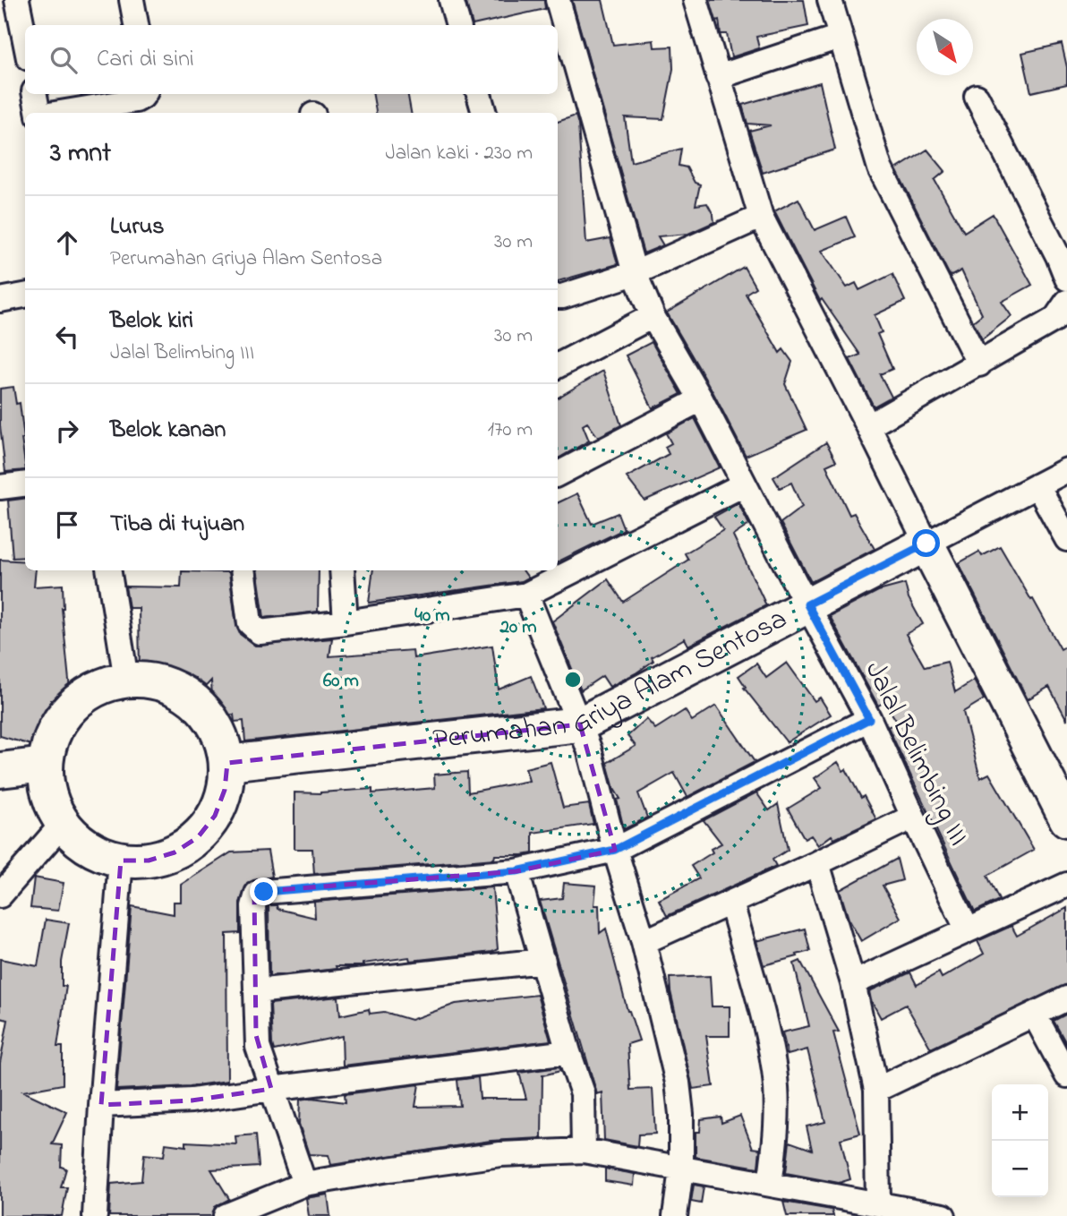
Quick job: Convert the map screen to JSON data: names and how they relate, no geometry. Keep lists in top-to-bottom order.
{
  "streets": {
    "street": ["Perumahan Griya Alam Sentosa", "Jalal Belimbing III"]
  },
  "crossings": [
    ["Perumahan Griya Alam Sentosa", "Jalal Belimbing III"]
  ],
  "north": "bottom right",
  "page": {
    "search": "Cari di sini",
    "heading": ["3 mnt", "Jalan kaki · 230 m"],
    "list": [
      ["Lurus", "Perumahan Griya Alam Sentosa", "30 m"],
      ["Belok kiri", "Jalal Belimbing III", "30 m"],
      ["Belok kanan", "170 m"],
      "Tiba di tujuan"
    ],
    "map_buttons": ["+", "−"]
  },
  "rings": ["40 m", "20 m", "60 m"]
}
